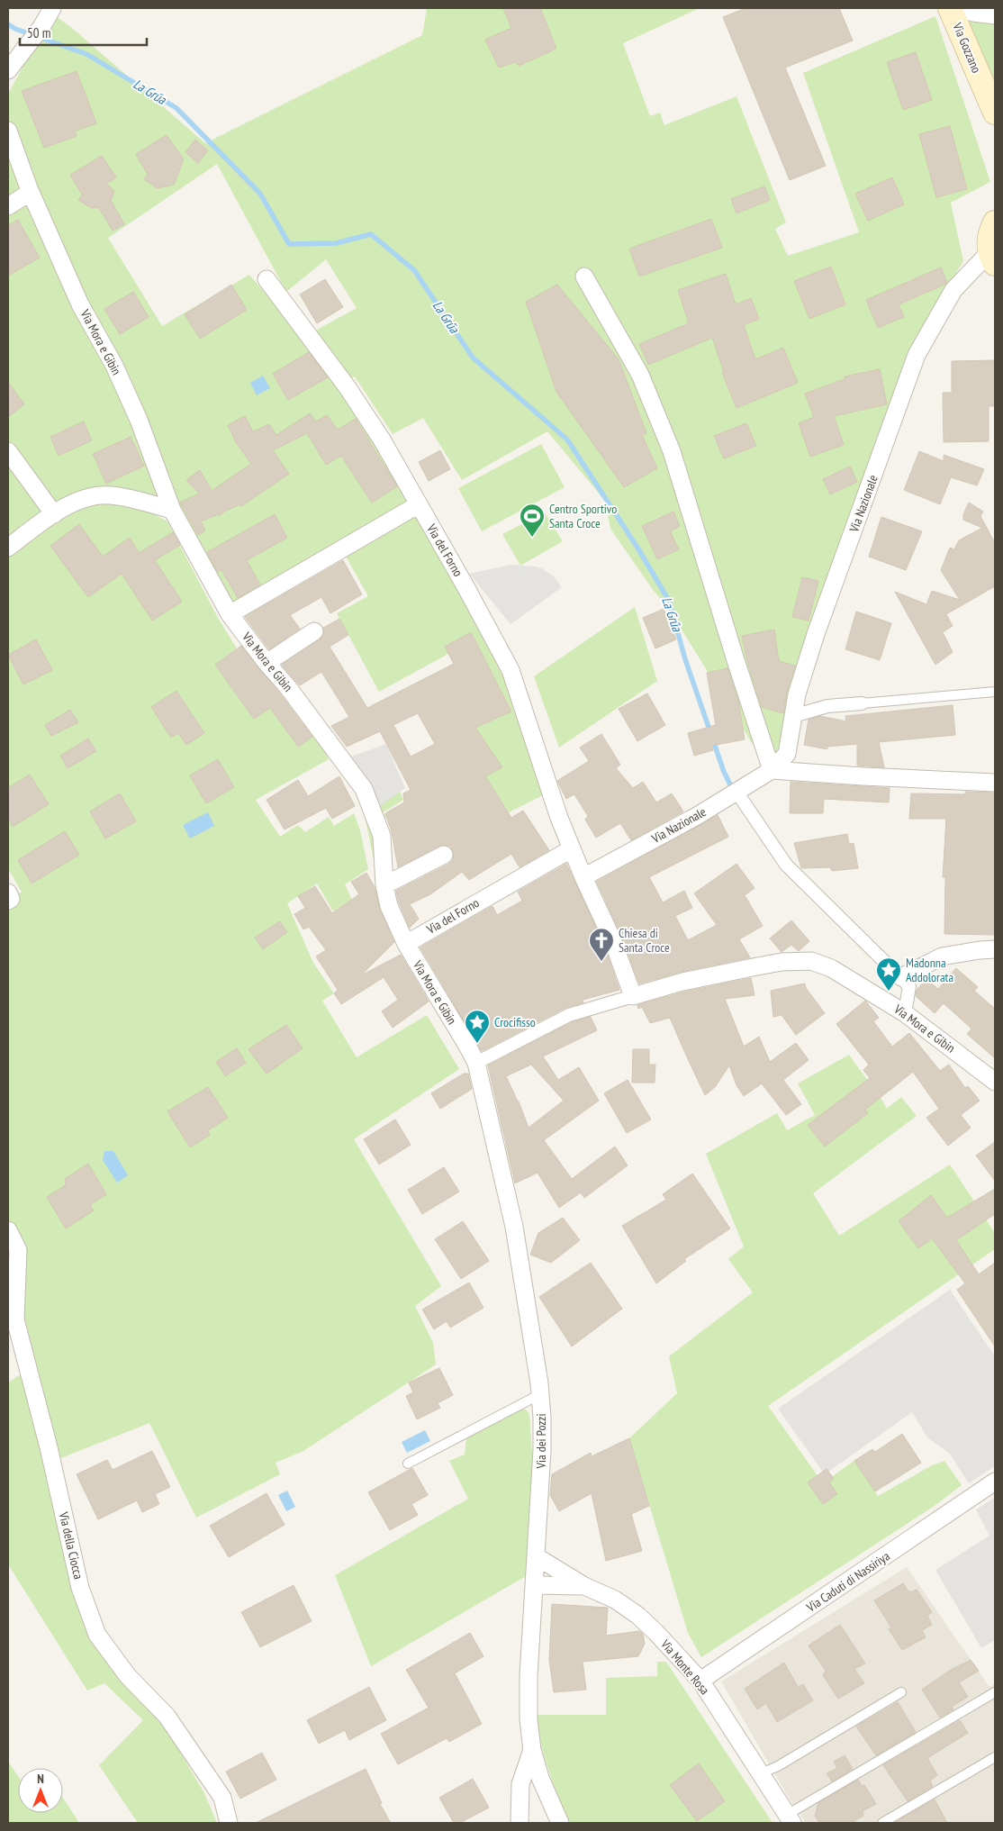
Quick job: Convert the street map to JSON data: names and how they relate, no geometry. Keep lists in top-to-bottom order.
{
  "streets": {
    "main road": ["Via Gozzano"],
    "street": [
      "Via Mora e Gibin",
      "Via Nazionale",
      "Via del Forno",
      "Via dei Pozzi",
      "Via della Ciocca",
      "Via Caduti di Nassiriya",
      "Via Monte Rosa"
    ]
  },
  "crossings": [
    ["Via Mora e Gibin", "Via del Forno"],
    ["Via Mora e Gibin", "Via dei Pozzi"],
    ["Via Nazionale", "Via del Forno"],
    ["Via dei Pozzi", "Via Monte Rosa"],
    ["Via Caduti di Nassiriya", "Via Monte Rosa"]
  ],
  "water": ["La Grűa"],
  "places": {
    "sports": ["Centro Sportivo Santa Croce"],
    "church": ["Chiesa di Santa Croce"],
    "place": ["Madonna Addolorata", "Crocifisso"]
  },
  "scale_bar": "50 m",
  "north": "top"
}
